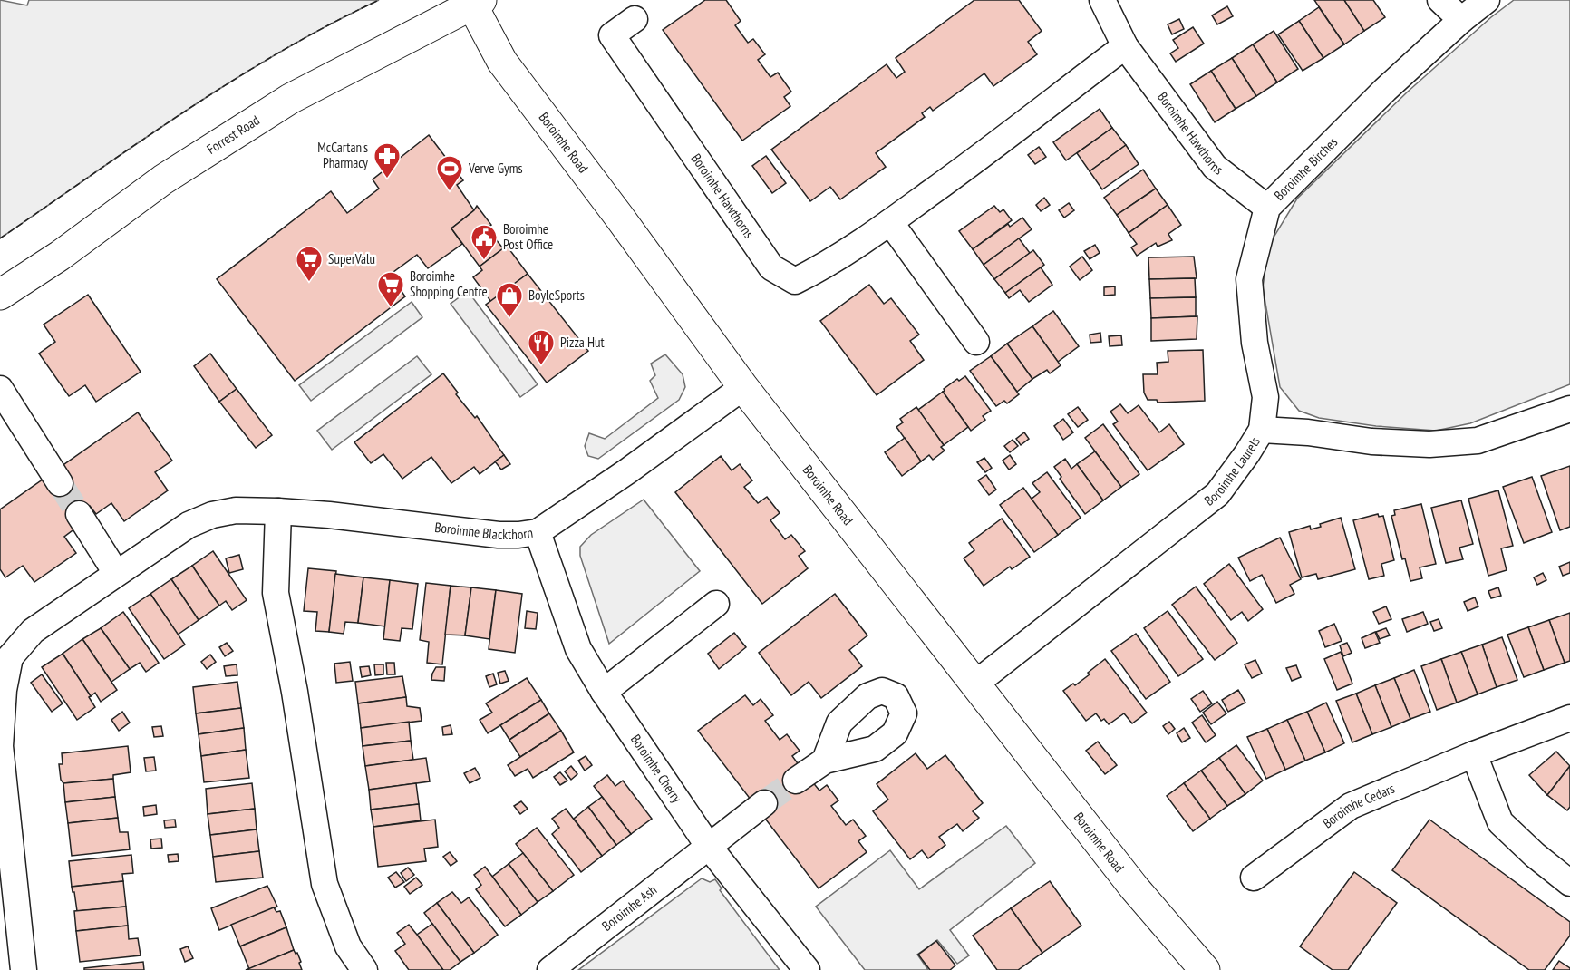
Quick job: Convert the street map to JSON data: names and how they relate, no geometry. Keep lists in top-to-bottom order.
{
  "streets": {
    "street": [
      "Boroimhe Hawthorns",
      "Forrest Road",
      "Boroimhe Road",
      "Boroimhe Birches",
      "Boroimhe Laurels",
      "Boroimhe Blackthorn",
      "Boroimhe Cherry",
      "Boroimhe Cedars",
      "Boroimhe Ash"
    ]
  },
  "crossings": [
    ["Boroimhe Hawthorns", "Boroimhe Birches"],
    ["Forrest Road", "Boroimhe Road"],
    ["Boroimhe Road", "Boroimhe Laurels"],
    ["Boroimhe Road", "Boroimhe Blackthorn"],
    ["Boroimhe Birches", "Boroimhe Laurels"],
    ["Boroimhe Blackthorn", "Boroimhe Cherry"],
    ["Boroimhe Cherry", "Boroimhe Ash"]
  ],
  "places": {
    "pharmacy": ["McCartan's Pharmacy"],
    "sports": ["Verve Gyms"],
    "public building": ["Boroimhe Post Office"],
    "supermarket": ["SuperValu", "Boroimhe Shopping Centre"],
    "shop": ["BoyleSports"],
    "restaurant": ["Pizza Hut"]
  }
}
